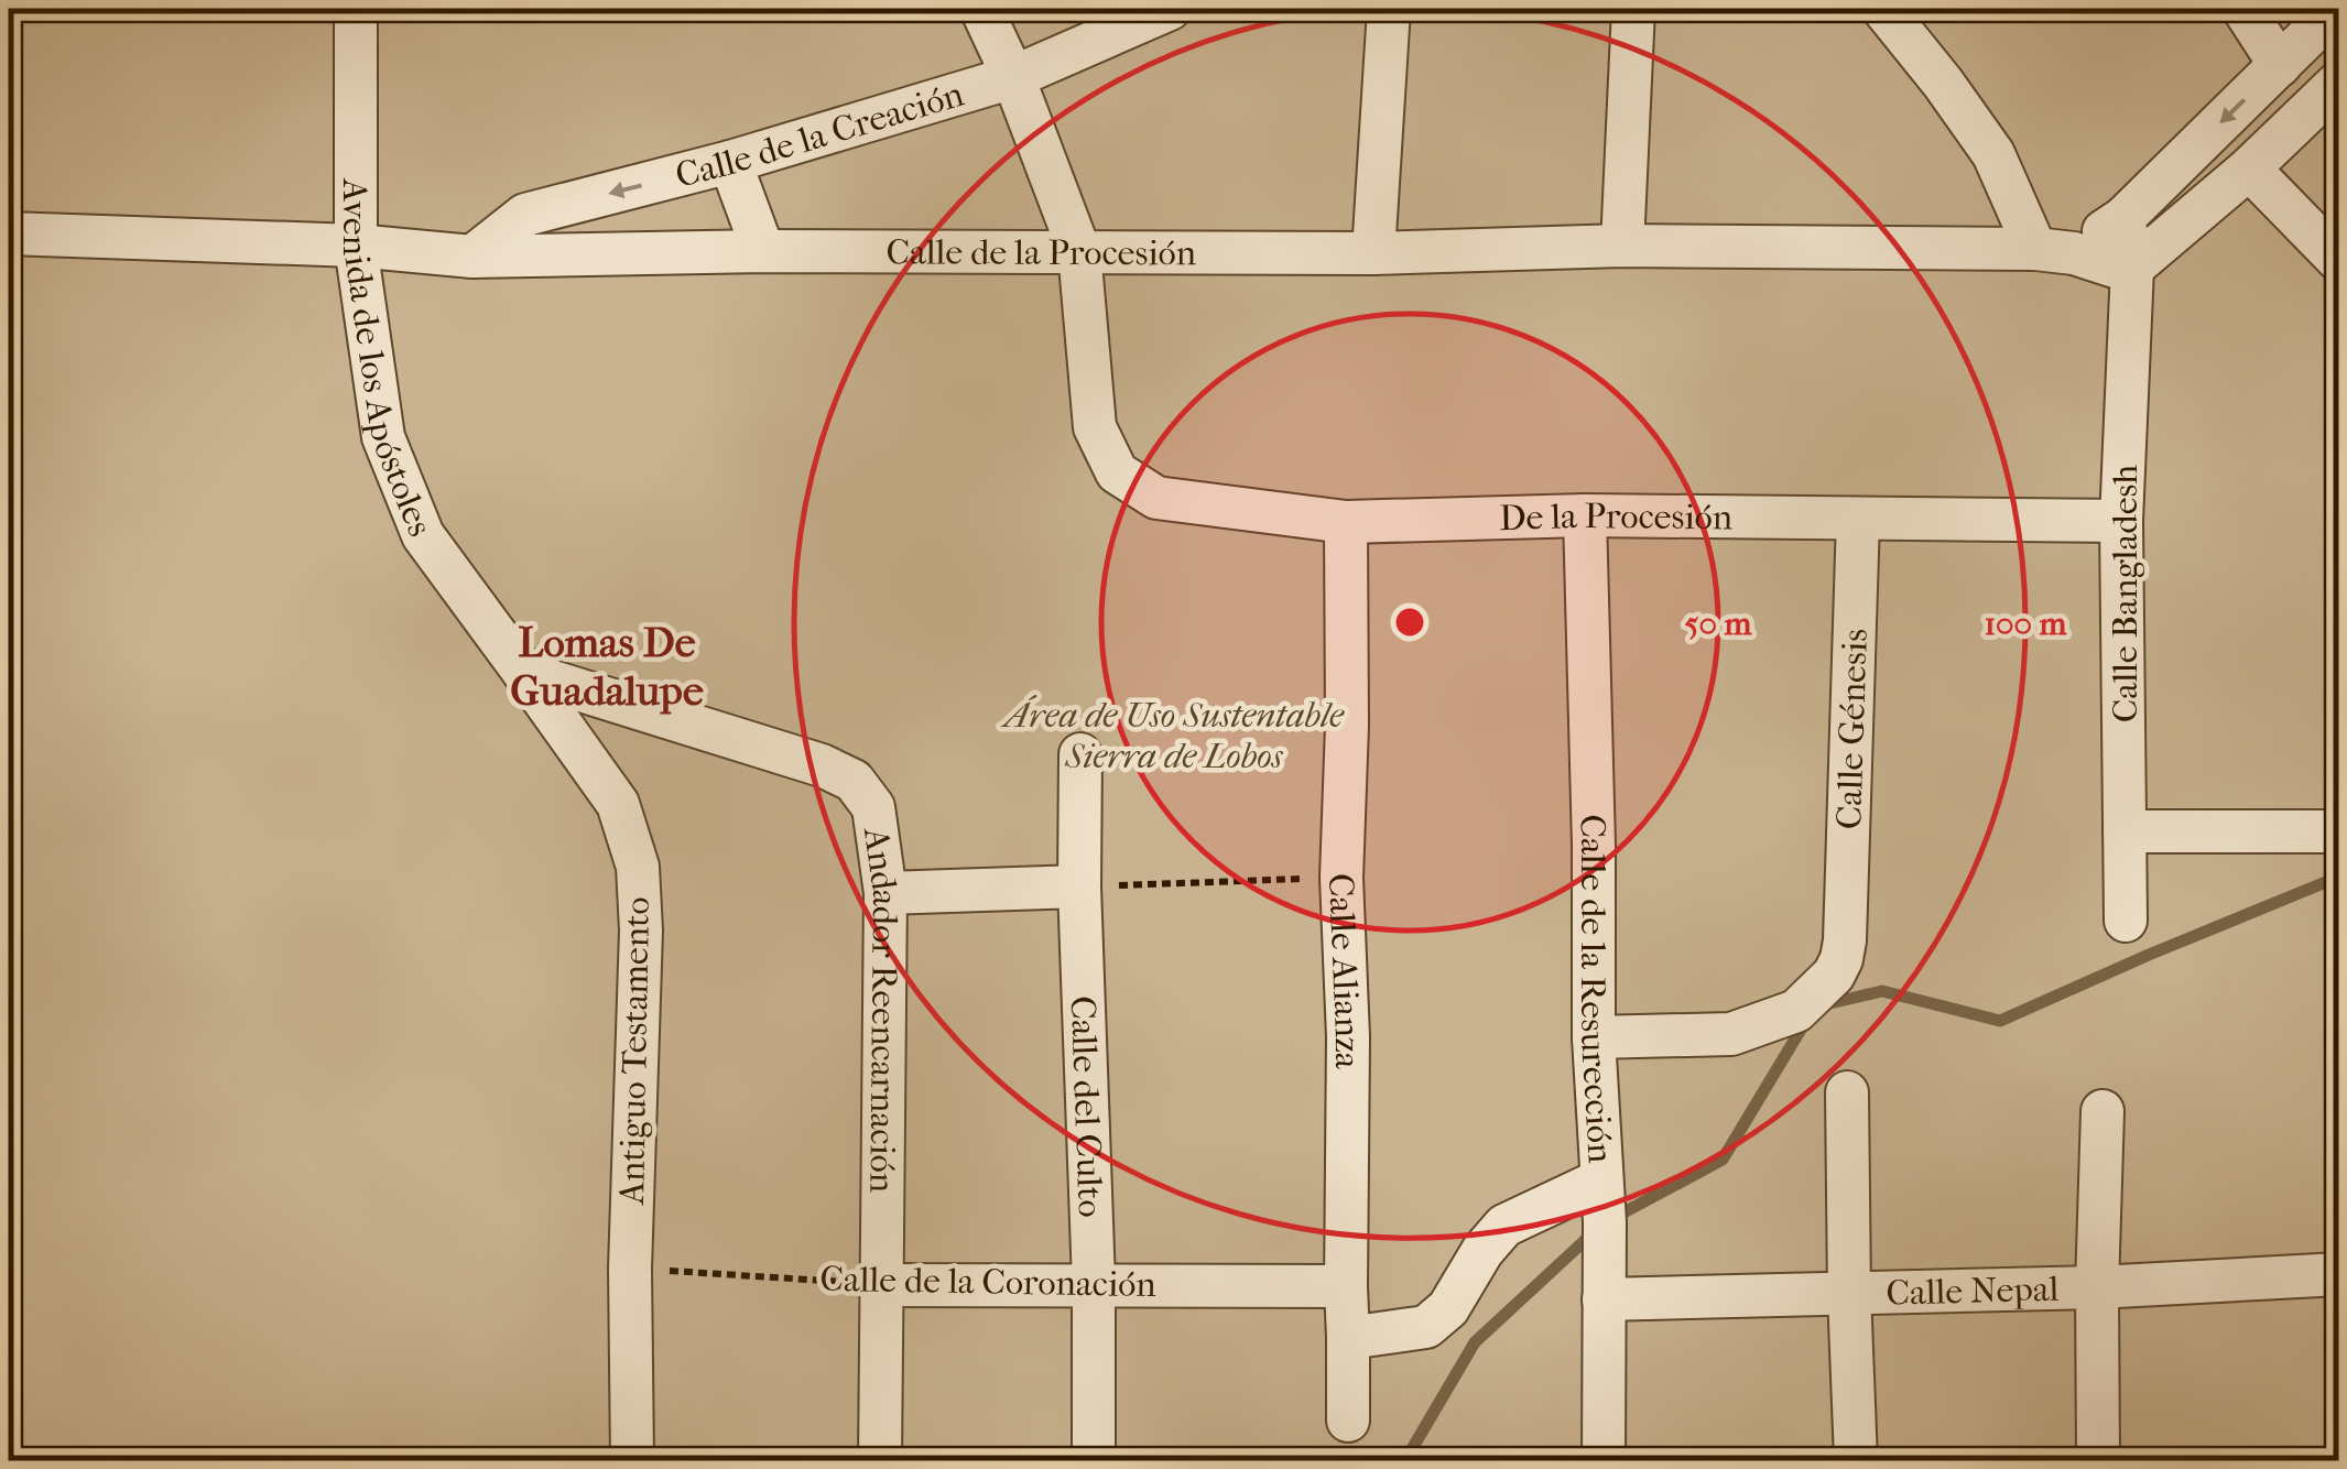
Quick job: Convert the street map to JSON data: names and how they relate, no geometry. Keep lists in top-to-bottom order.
{
  "streets": {
    "street": [
      "Calle de la Creación",
      "Calle de la Procesión",
      "Avenida de los Apóstoles",
      "De la Procesión",
      "Calle Bangladesh",
      "Calle Génesis",
      "Calle Alianza",
      "Calle de la Resurección",
      "Andador Reencarnación",
      "Antiguo Testamento",
      "Calle del Culto",
      "Calle de la Coronación",
      "Calle Nepal"
    ]
  },
  "crossings": [
    ["Calle de la Creación", "Calle de la Procesión"],
    ["Calle de la Procesión", "Avenida de los Apóstoles"],
    ["Calle de la Procesión", "De la Procesión"],
    ["Calle de la Procesión", "Calle Bangladesh"],
    ["Avenida de los Apóstoles", "Andador Reencarnación"],
    ["Avenida de los Apóstoles", "Antiguo Testamento"],
    ["De la Procesión", "Calle Bangladesh"],
    ["De la Procesión", "Calle Génesis"],
    ["De la Procesión", "Calle Alianza"],
    ["De la Procesión", "Calle de la Resurección"],
    ["Calle Génesis", "Calle de la Resurección"],
    ["Calle Alianza", "Calle de la Coronación"],
    ["Calle de la Resurección", "Calle Nepal"],
    ["Andador Reencarnación", "Antiguo Testamento"],
    ["Andador Reencarnación", "Calle de la Coronación"],
    ["Antiguo Testamento", "Calle de la Coronación"],
    ["Calle del Culto", "Calle de la Coronación"]
  ],
  "one_way": ["Calle de la Creación"],
  "districts": ["Lomas De Guadalupe"],
  "parks": ["Área de Uso Sustentable Sierra de Lobos"],
  "rings": ["50 m", "100 m"]
}
